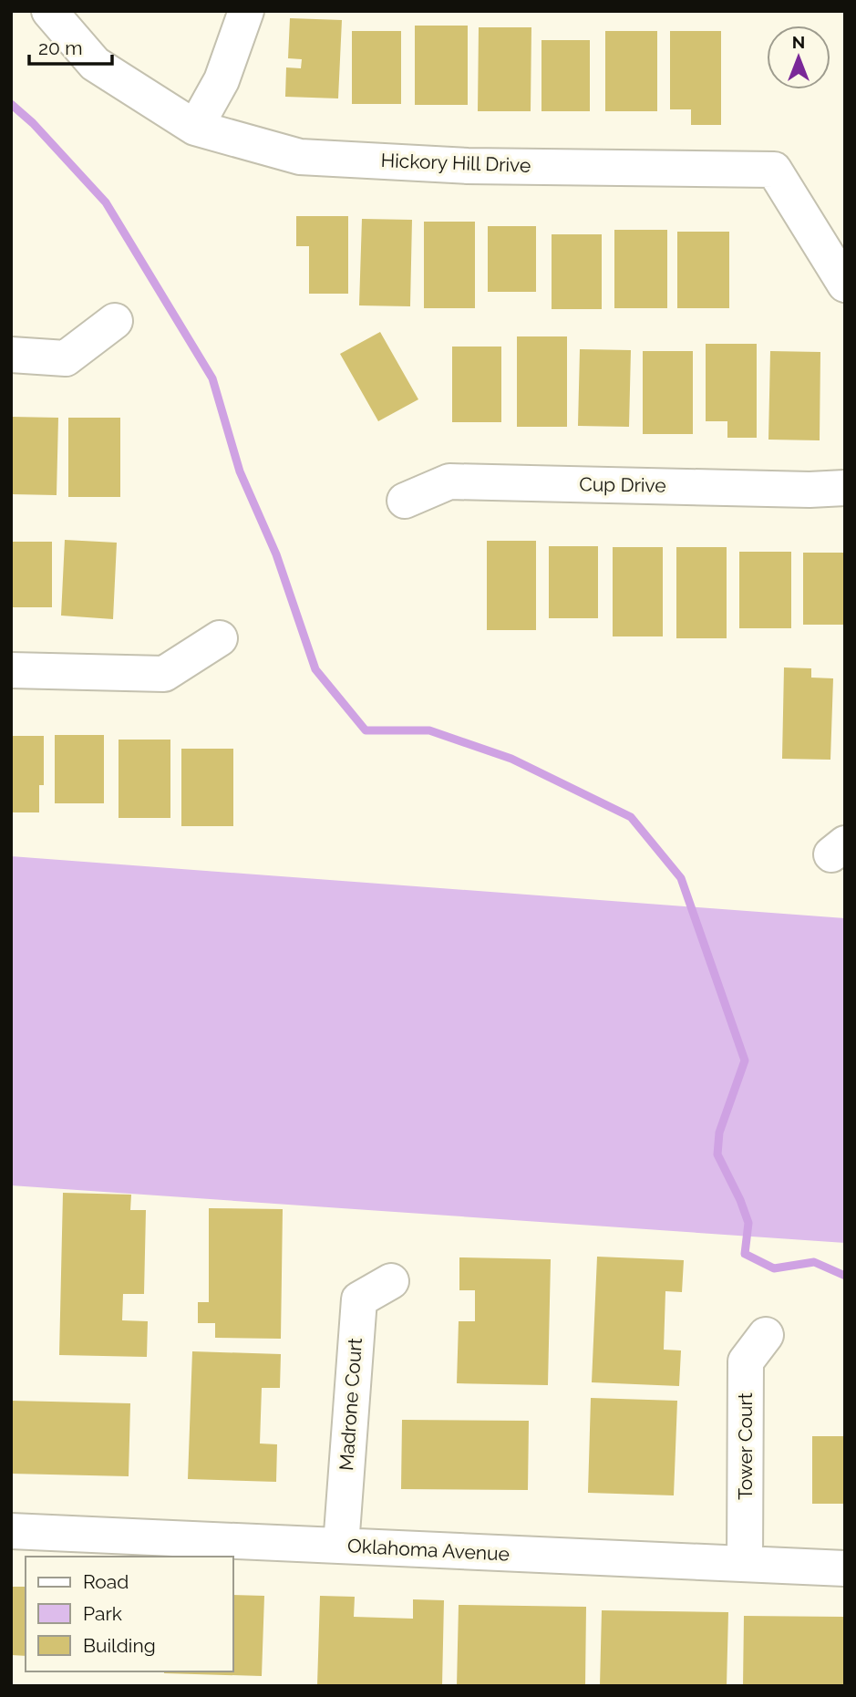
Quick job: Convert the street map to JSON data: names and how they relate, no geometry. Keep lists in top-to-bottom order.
{
  "streets": {
    "street": [
      "Hickory Hill Drive",
      "Cup Drive",
      "Madrone Court",
      "Tower Court",
      "Oklahoma Avenue"
    ]
  },
  "crossings": [
    ["Madrone Court", "Oklahoma Avenue"],
    ["Tower Court", "Oklahoma Avenue"]
  ],
  "legend": ["Road", "Park", "Building"],
  "scale_bar": "20 m",
  "north": "top"
}
